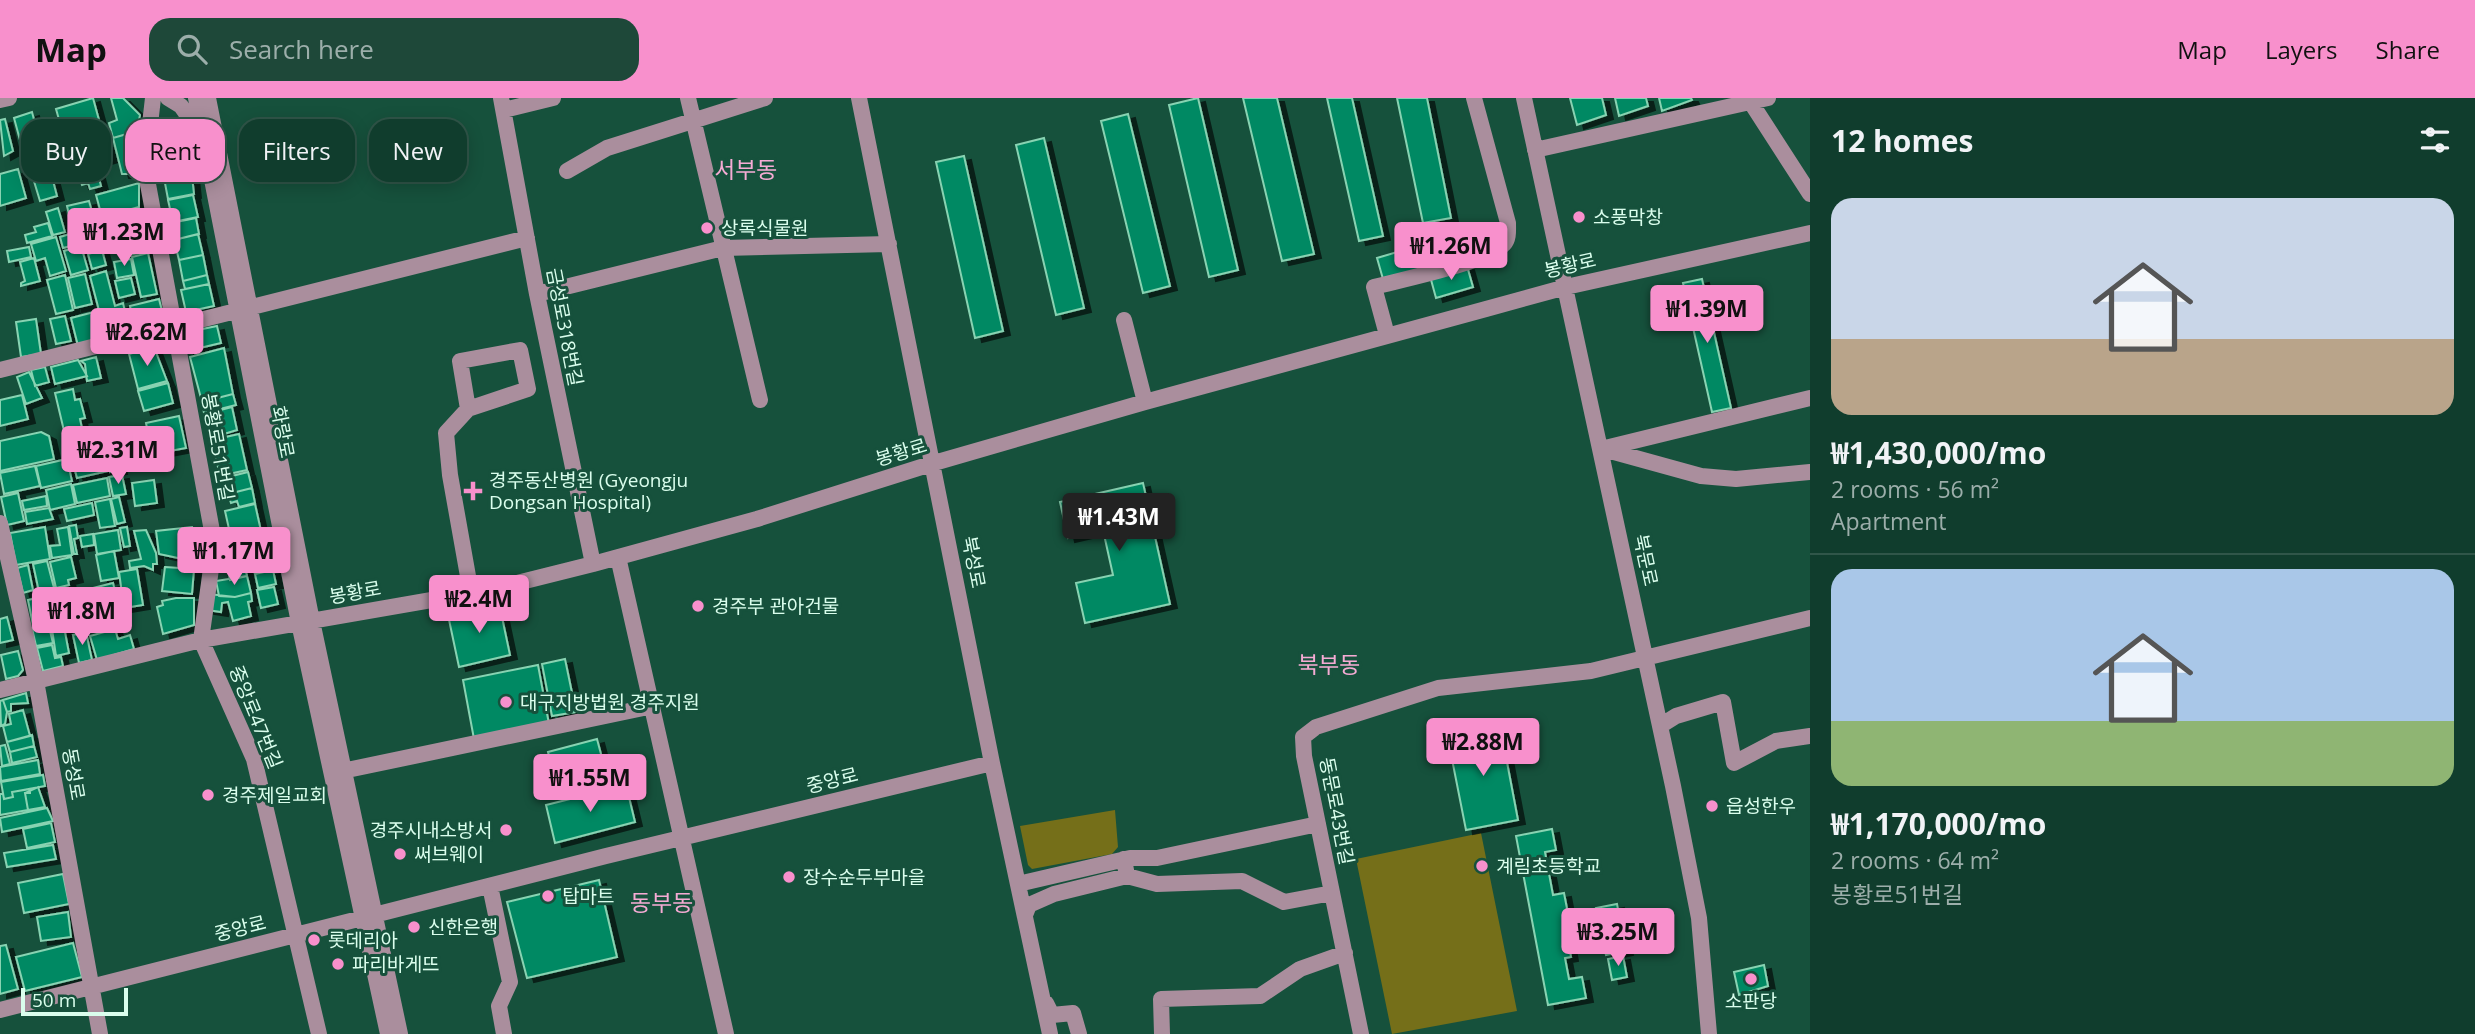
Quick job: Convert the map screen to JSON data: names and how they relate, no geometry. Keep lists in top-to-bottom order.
{
  "streets": {
    "street": [
      "봉황로",
      "금성로318번길",
      "화랑로",
      "봉황로51번길",
      "북문로",
      "북성로",
      "중앙로47번길",
      "동성로",
      "중앙로",
      "동문로43번길"
    ]
  },
  "crossings": [
    ["봉황로", "금성로318번길"],
    ["봉황로", "화랑로"],
    ["봉황로", "봉황로51번길"],
    ["봉황로", "북문로"],
    ["봉황로", "북성로"],
    ["봉황로", "중앙로47번길"],
    ["봉황로", "동성로"],
    ["화랑로", "중앙로"],
    ["봉황로51번길", "중앙로47번길"],
    ["북문로", "동문로43번길"],
    ["북성로", "중앙로"],
    ["중앙로47번길", "중앙로"],
    ["동성로", "중앙로"]
  ],
  "districts": ["서부동", "북부동", "동부동"],
  "places": {
    "other": [
      "소풍막창",
      "상록식물원",
      "경주부 관아건물",
      "대구지방법원 경주지원",
      "경주제일교회",
      "읍성한우",
      "경주시내소방서",
      "써브웨이",
      "계림초등학교",
      "장수순두부마을",
      "탑마트",
      "신한은행",
      "롯데리아",
      "파리바게뜨",
      "소판당"
    ],
    "health": ["경주동산병원 (Gyeongju Dongsan Hospital)"]
  },
  "scale_bar": "50 m",
  "page": {
    "header": "Map",
    "search": "Search here",
    "nav": ["Map", "Layers", "Share"],
    "heading": "12 homes",
    "chip": [
      "Buy",
      "Rent",
      "Filters",
      "New"
    ],
    "list": [
      {
        "name": "₩1,430,000/mo",
        "note": "2 rooms · 56 m² · Apartment"
      },
      {
        "name": "₩1,170,000/mo",
        "note": "2 rooms · 64 m² · 봉황로51번길"
      }
    ],
    "price": [
      "₩1.23M",
      "₩1.26M",
      "₩1.39M",
      "₩2.62M",
      "₩2.31M",
      "₩1.43M",
      "₩1.17M",
      "₩2.4M",
      "₩1.8M",
      "₩2.88M",
      "₩1.55M",
      "₩3.25M"
    ],
    "scale": "50 m"
  }
}
